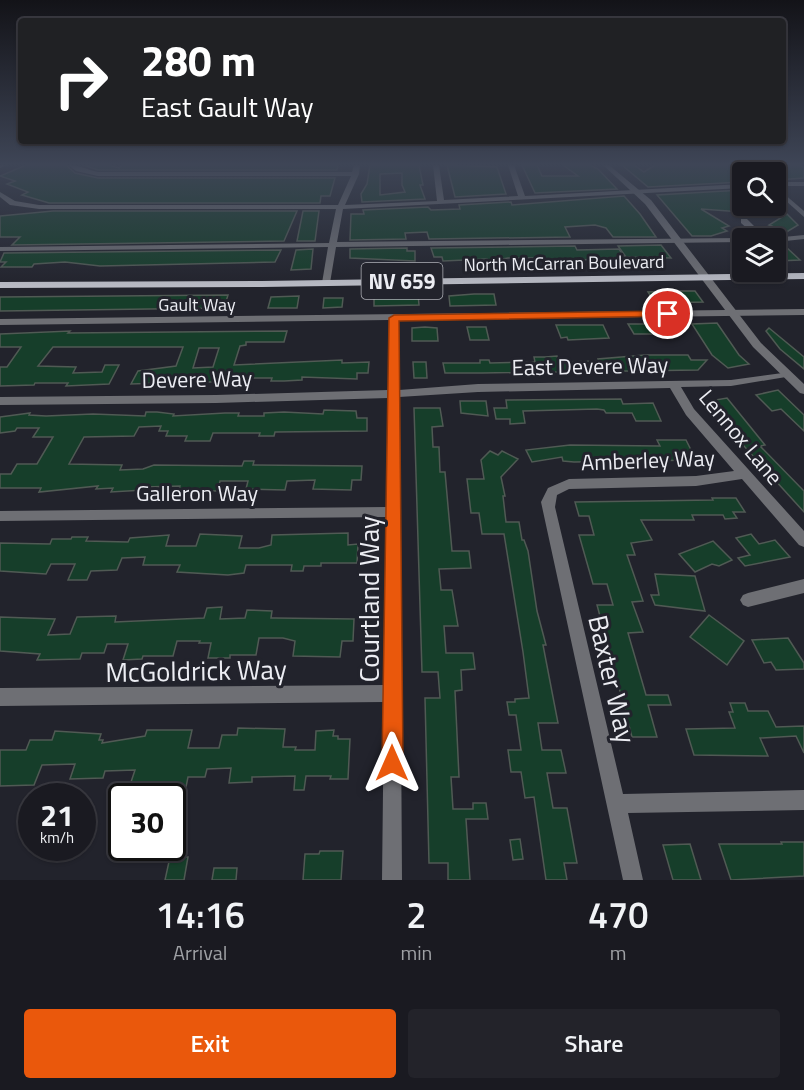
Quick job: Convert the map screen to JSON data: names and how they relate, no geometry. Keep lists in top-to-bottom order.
{
  "streets": {
    "main road": ["North McCarran Boulevard", "NV 659"],
    "street": [
      "Gault Way",
      "East Devere Way",
      "Devere Way",
      "Lennox Lane",
      "Amberley Way",
      "Galleron Way",
      "Courtland Way",
      "McGoldrick Way",
      "Baxter Way"
    ]
  },
  "crossings": [
    ["Gault Way", "Courtland Way"],
    ["East Devere Way", "Devere Way"],
    ["East Devere Way", "Lennox Lane"],
    ["East Devere Way", "Courtland Way"],
    ["Devere Way", "Courtland Way"],
    ["Lennox Lane", "Amberley Way"],
    ["Amberley Way", "Baxter Way"],
    ["Galleron Way", "Courtland Way"],
    ["Courtland Way", "McGoldrick Way"]
  ],
  "page": {
    "turn": ["280 m", "East Gault Way"],
    "speed": "21 km/h",
    "limit": "30",
    "eta": [
      "14:16",
      "Arrival",
      "2",
      "min",
      "470",
      "m"
    ],
    "buttons": ["Exit", "Share"]
  }
}
